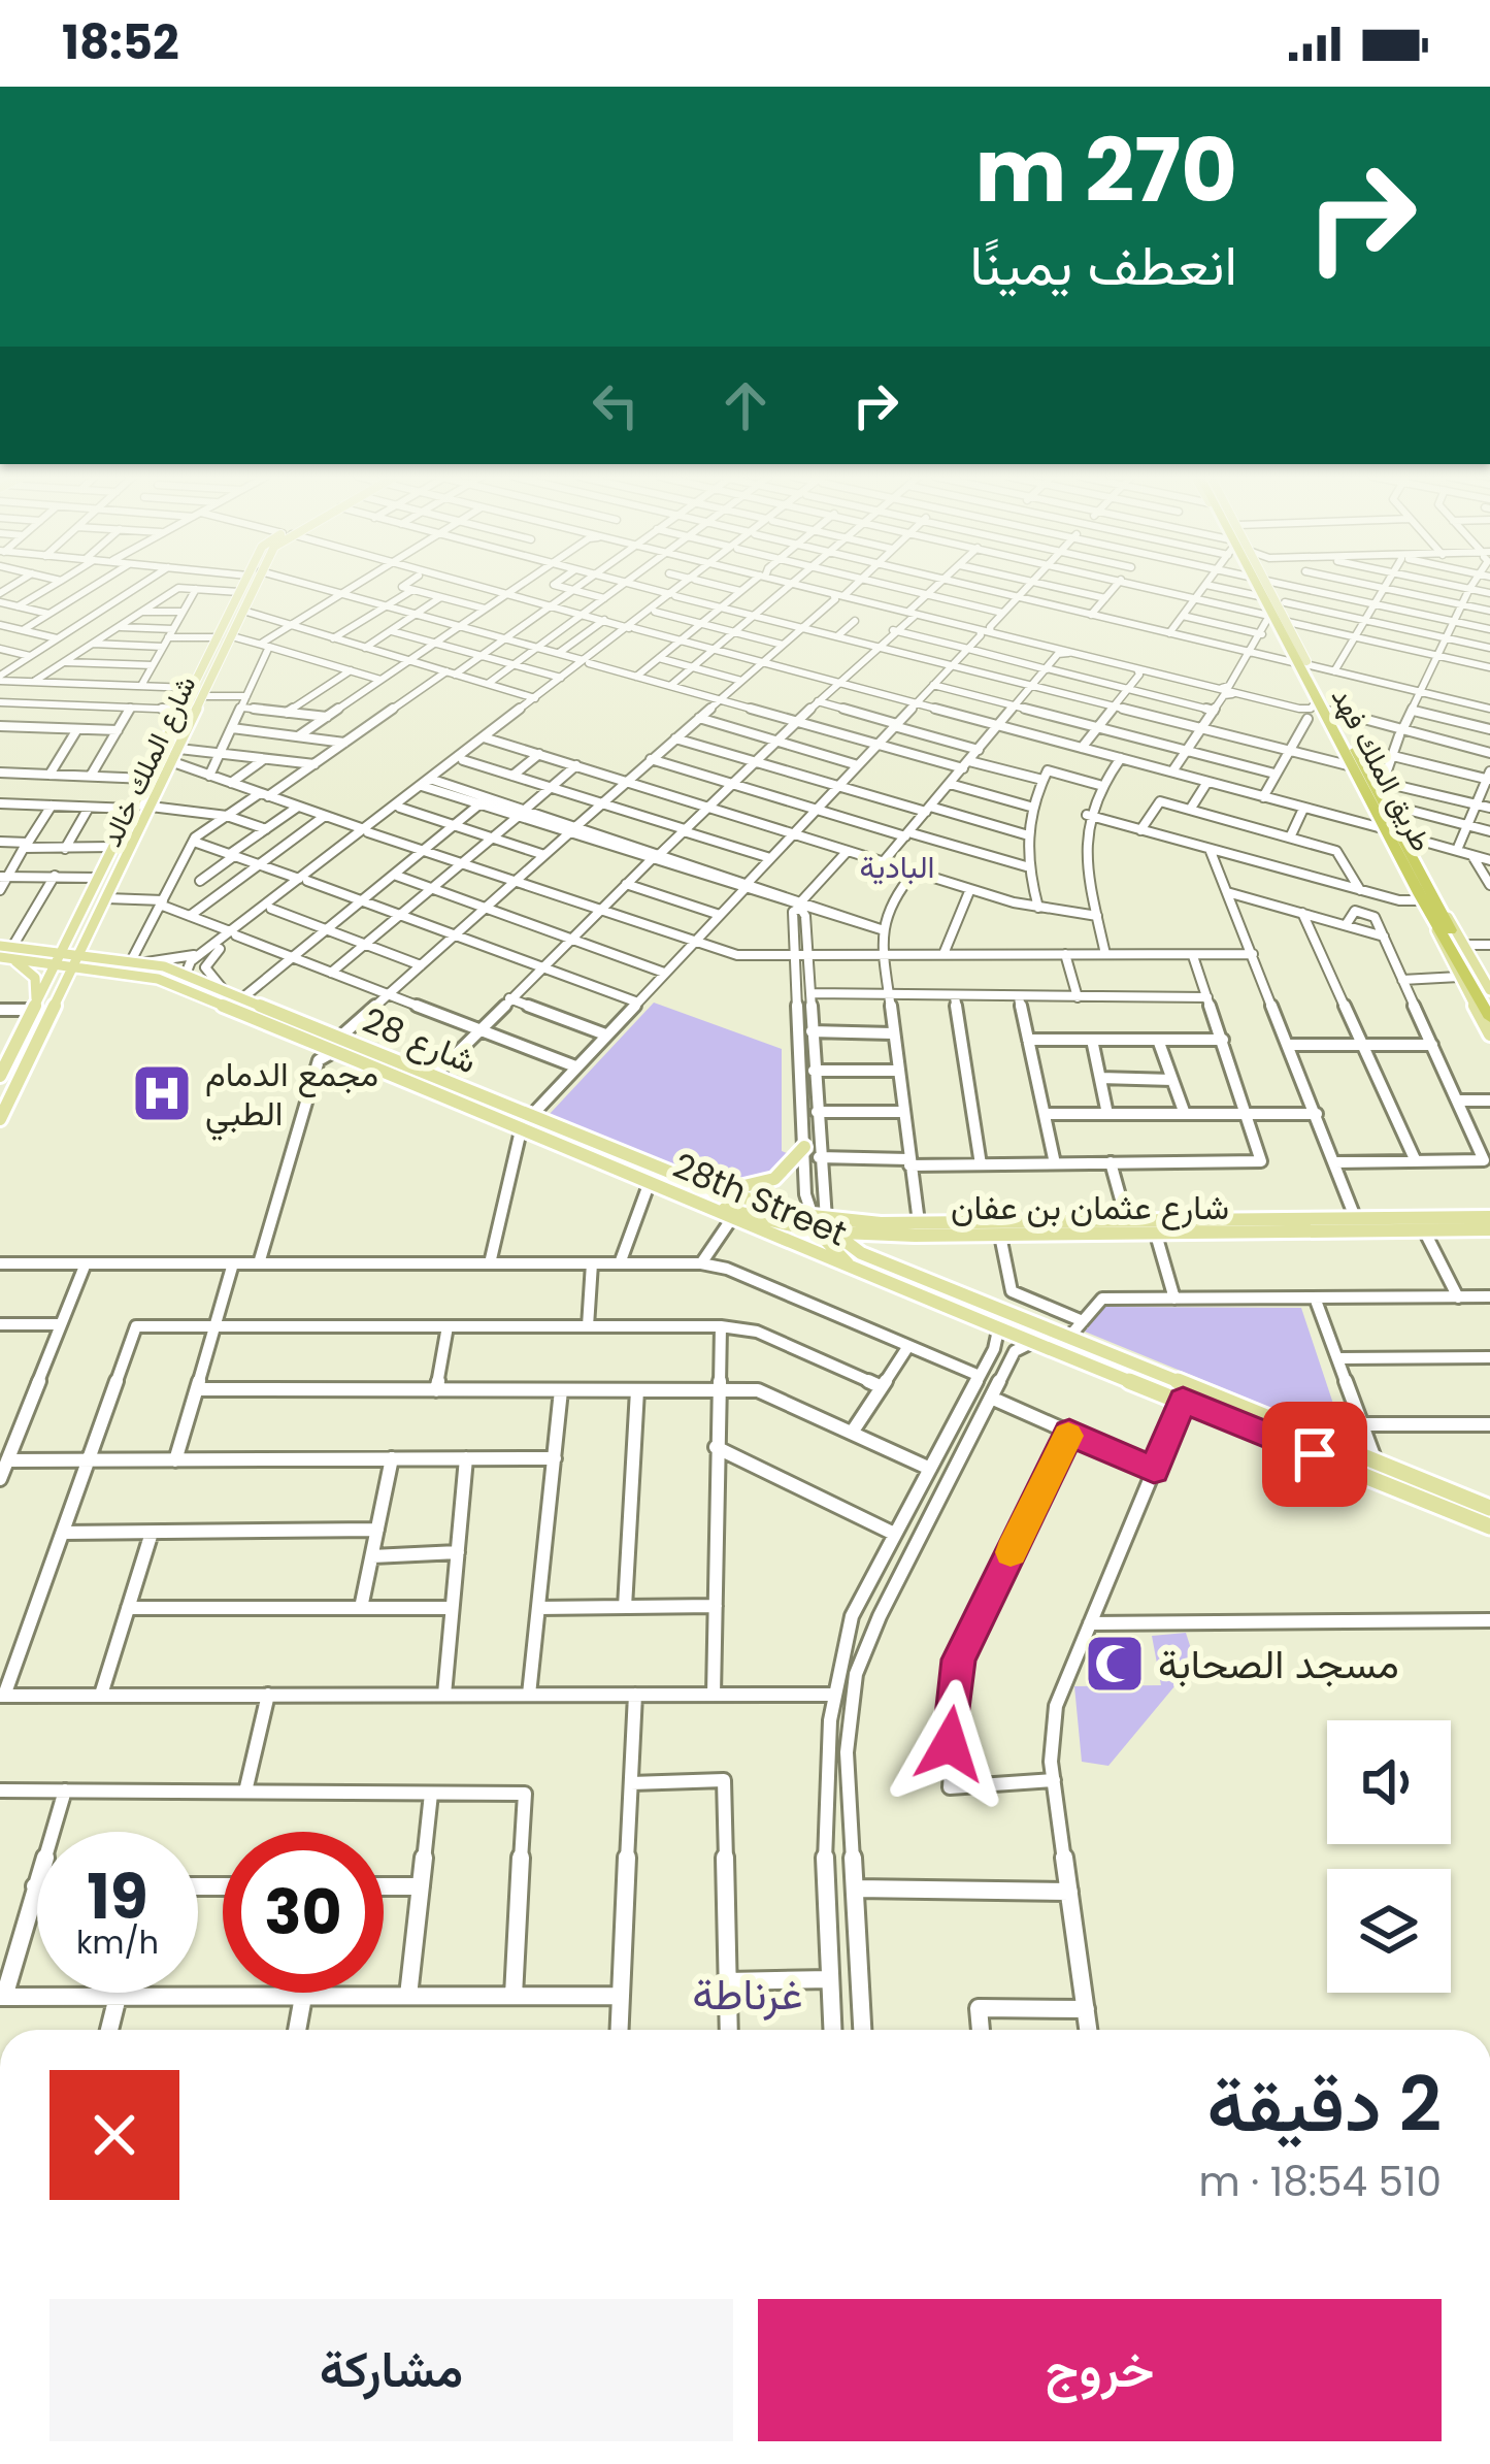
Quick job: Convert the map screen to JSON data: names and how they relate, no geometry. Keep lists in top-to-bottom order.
{
  "streets": {
    "highway": ["طريق الملك فهد"],
    "main road": [
      "شارع الملك خالد",
      "شارع 28",
      "28th Street",
      "شارع عثمان بن عفان"
    ]
  },
  "crossings": [
    ["شارع الملك خالد", "28th Street"],
    ["شارع 28", "28th Street"],
    ["شارع 28", "شارع عثمان بن عفان"],
    ["28th Street", "شارع عثمان بن عفان"]
  ],
  "districts": ["البادية", "غرناطة"],
  "places": {
    "hospital": ["مجمع الدمام الطبي"],
    "mosque": ["مسجد الصحابة"]
  },
  "page": {
    "status": "18:52",
    "turn": ["270 m", "انعطف يمينًا"],
    "speed": "19 km/h",
    "limit": "30",
    "heading": ["2 دقيقة", "510 m · 18:54"],
    "buttons": ["خروج", "مشاركة"]
  }
}
